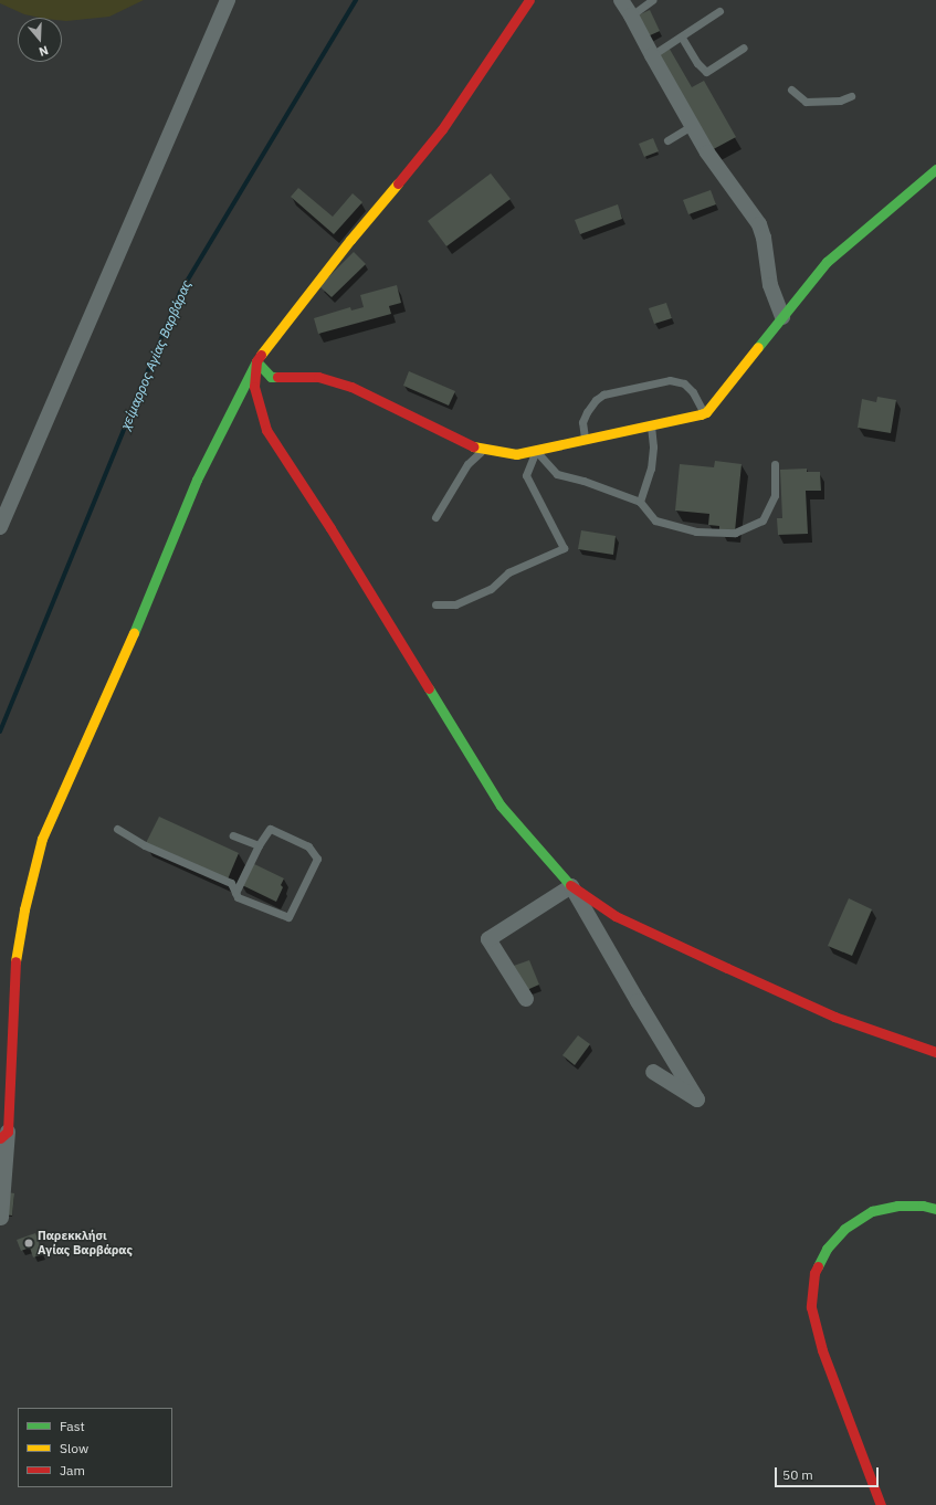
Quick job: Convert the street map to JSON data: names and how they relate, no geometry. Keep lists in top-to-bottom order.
{
  "water": ["χείμαρρος Αγίας Βαρβάρας"],
  "places": ["Παρεκκλήσι Αγίας Βαρβάρας"],
  "legend": ["Fast", "Slow", "Jam"],
  "scale_bar": "50 m",
  "north": "bottom"
}
